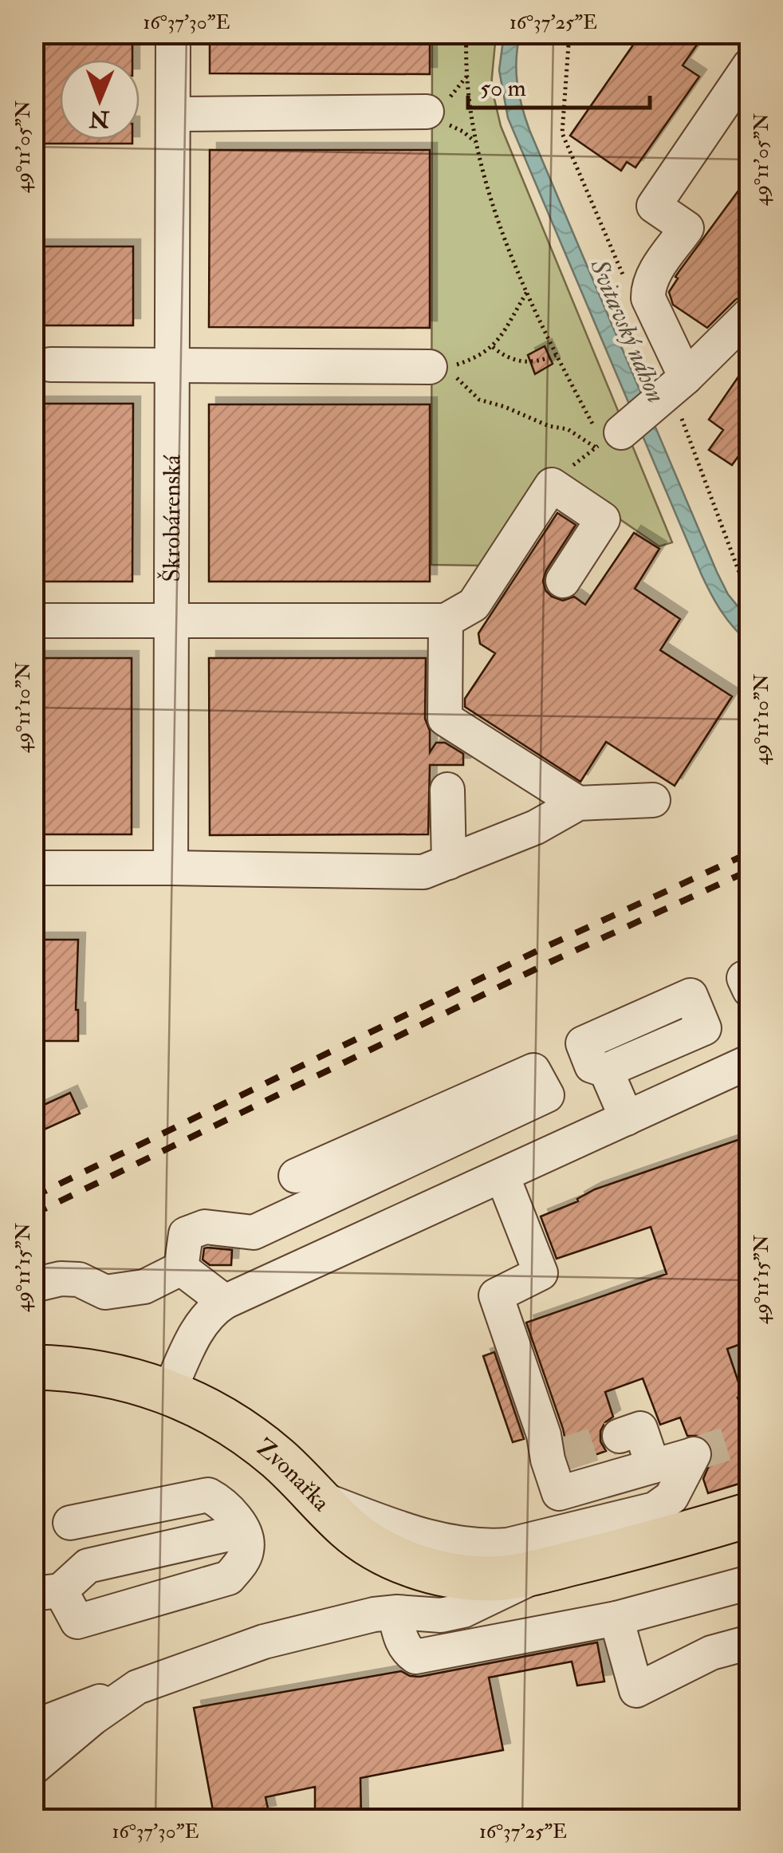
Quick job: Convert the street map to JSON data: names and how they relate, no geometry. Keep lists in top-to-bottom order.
{
  "streets": {
    "main road": ["Zvonařka"],
    "street": ["Škrobárenská"]
  },
  "water": ["Svitavský náhon"],
  "scale_bar": "50 m",
  "north": "bottom",
  "coordinates": [
    "16°37'30\"E",
    "16°37'25\"E",
    "49°11'05\"N",
    "49°11'10\"N",
    "49°11'15\"N"
  ]
}
